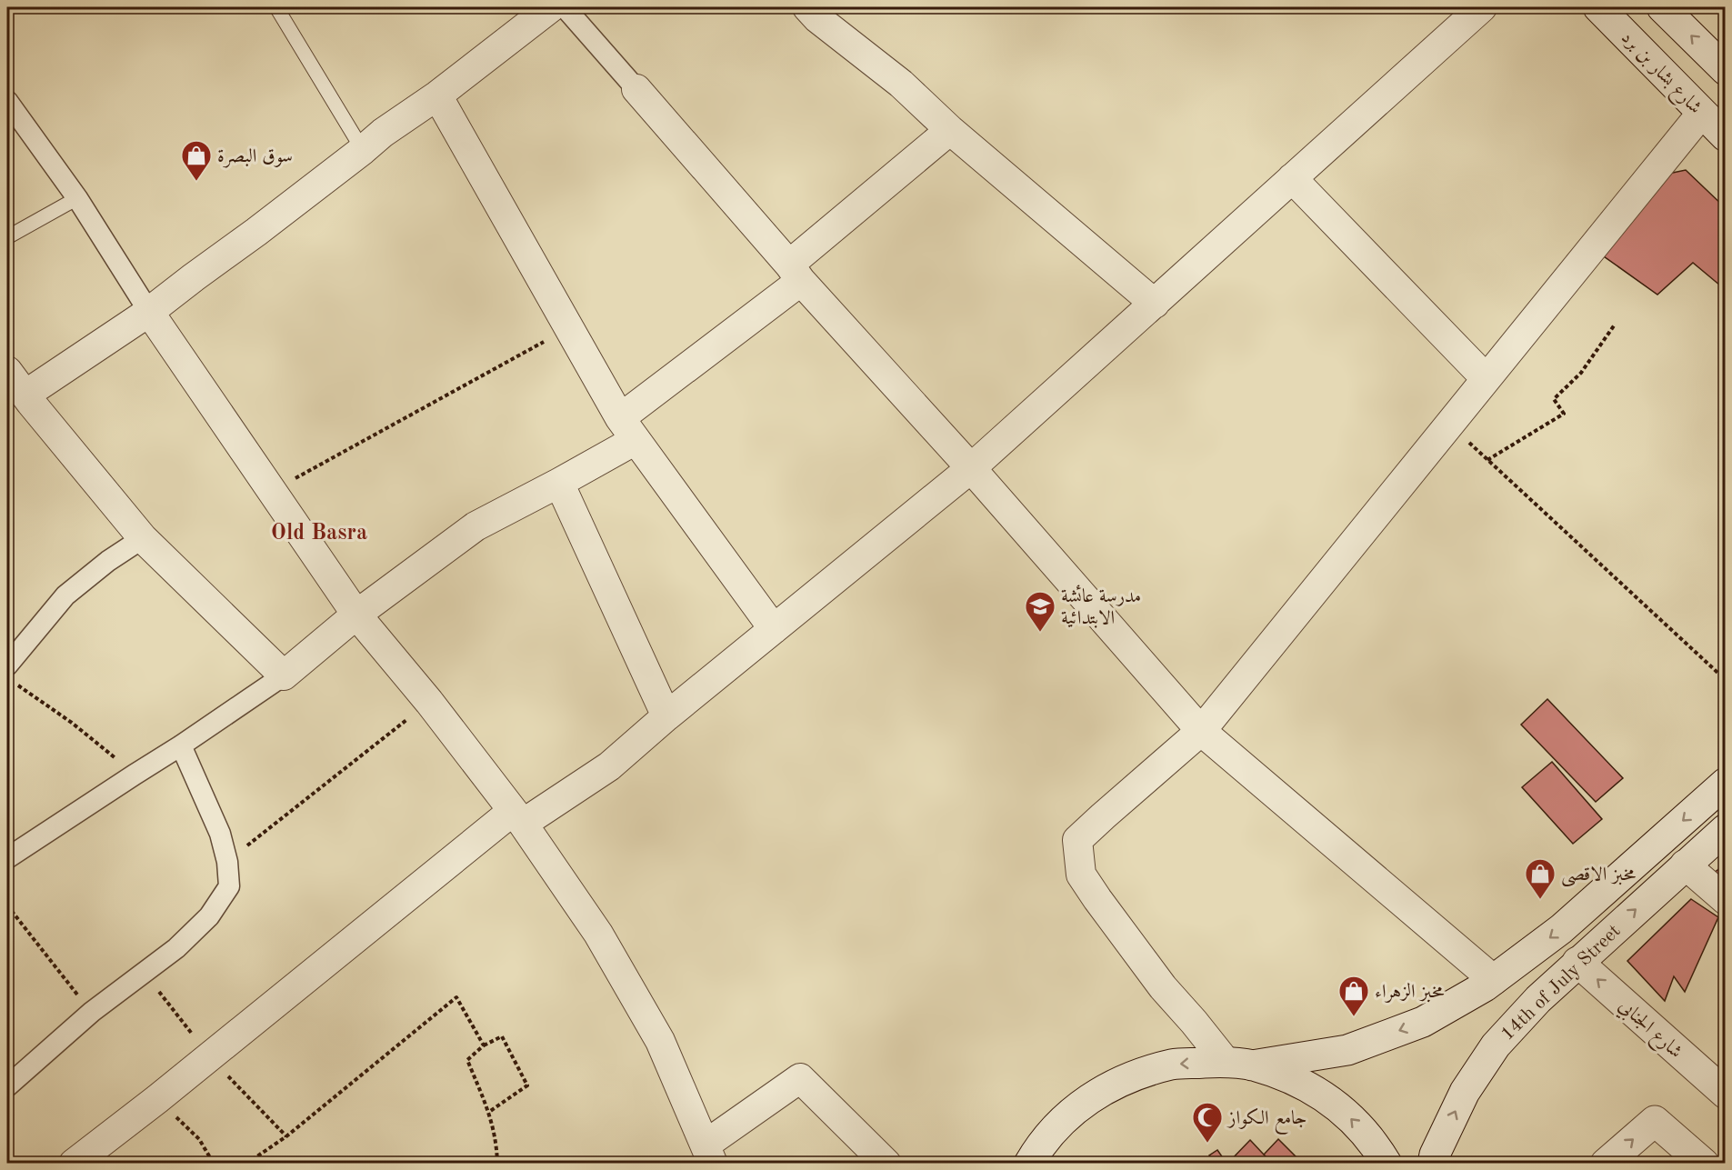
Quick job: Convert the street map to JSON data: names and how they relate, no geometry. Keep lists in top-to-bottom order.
{
  "streets": {
    "main road": ["شارع بشار بن برد", "14th of July Street", "شارع الجنابي"]
  },
  "crossings": [
    ["14th of July Street", "شارع الجنابي"]
  ],
  "one_way": ["شارع الجنابي"],
  "districts": ["Old Basra"],
  "places": {
    "shop": ["سوق البصرة", "مخبز الاقصى", "مخبز الزهراء"],
    "school or university": ["مدرسة عائشة الابتدائية"],
    "mosque": ["جامع الكواز"]
  }
}
